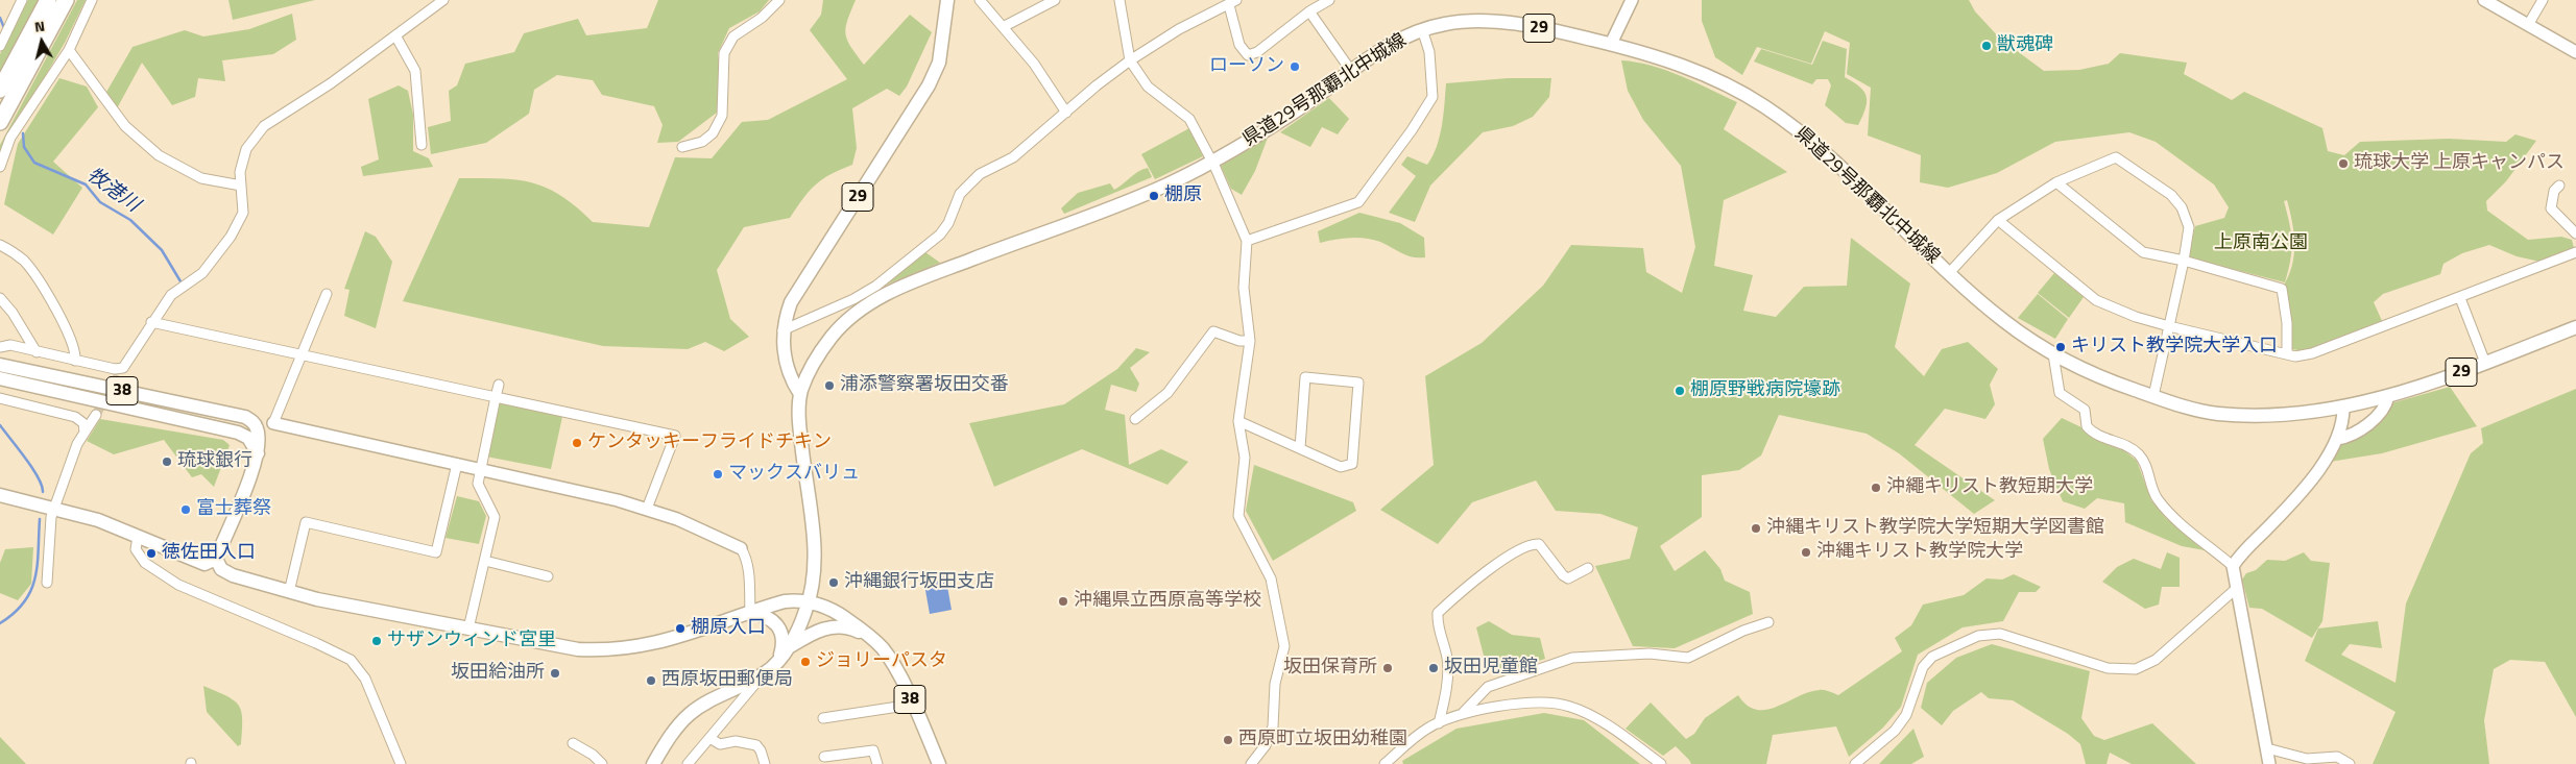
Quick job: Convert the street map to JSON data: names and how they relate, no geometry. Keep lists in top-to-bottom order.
{
  "streets": {
    "main road": ["29", "県道29号那覇北中城線", "38"]
  },
  "crossings": [
    ["県道29号那覇北中城線", "38"]
  ],
  "water": ["牧港川"],
  "parks": ["上原南公園"],
  "places": [
    "獣魂碑",
    "ローソン",
    "琉球大学 上原キャンパス",
    "棚原",
    "キリスト教学院大学入口",
    "浦添警察署坂田交番",
    "棚原野戦病院壕跡",
    "ケンタッキーフライドチキン",
    "琉球銀行",
    "マックスバリュ",
    "沖繩キリスト教短期大学",
    "富士葬祭",
    "沖縄キリスト教学院大学短期大学図書館",
    "沖縄キリスト教学院大学",
    "徳佐田入口",
    "沖縄銀行坂田支店",
    "沖縄県立西原高等学校",
    "棚原入口",
    "サザンウィンド宮里",
    "ジョリーパスタ",
    "坂田保育所",
    "坂田児童館",
    "坂田給油所",
    "西原坂田郵便局",
    "西原町立坂田幼稚園"
  ],
  "north": "top"
}
